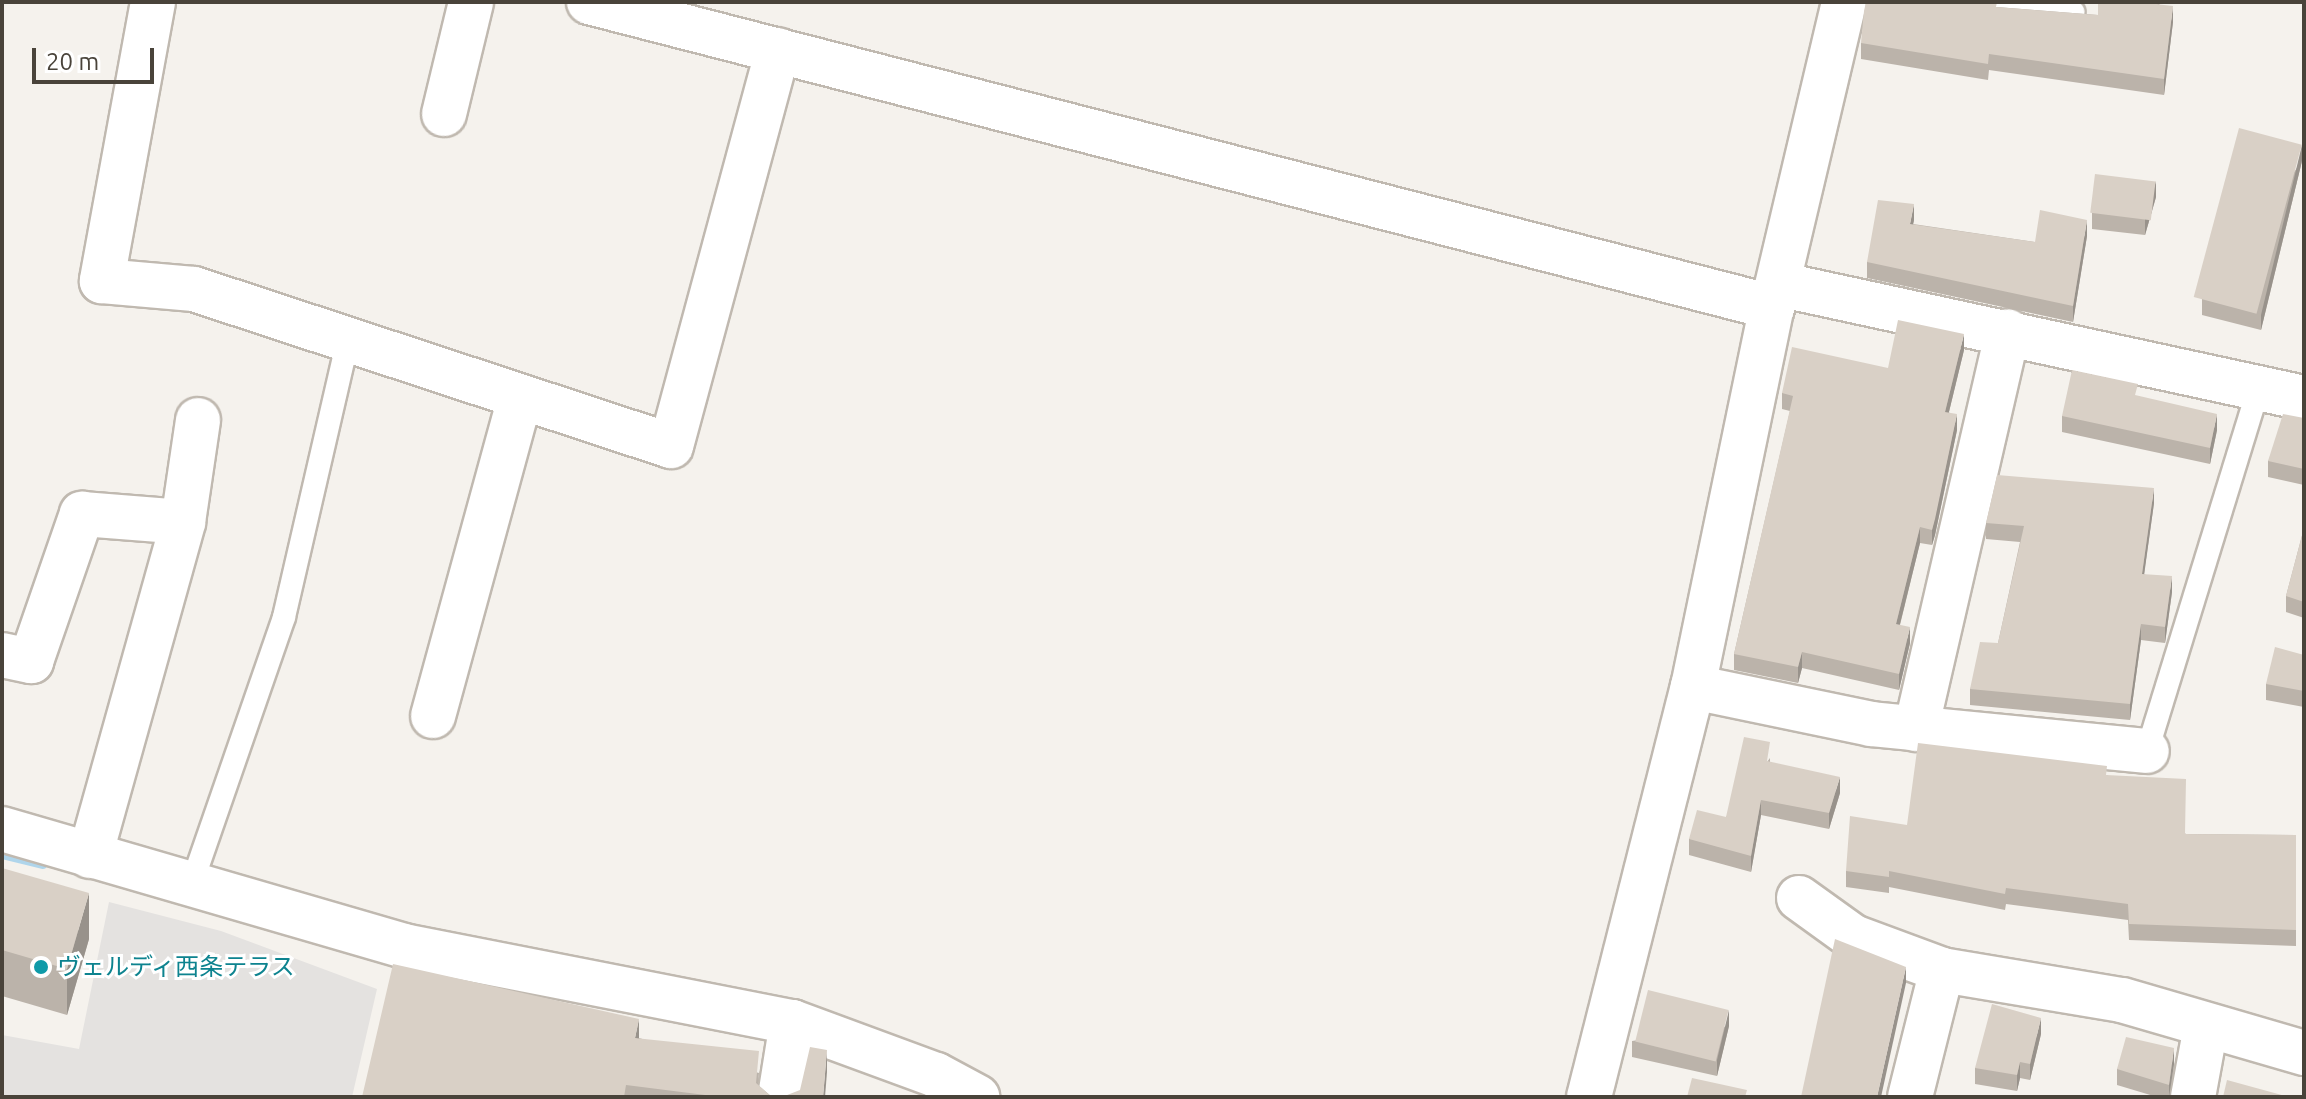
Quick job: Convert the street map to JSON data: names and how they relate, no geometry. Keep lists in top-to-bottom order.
{
  "places": ["ヴェルディ西条テラス"],
  "scale_bar": "20 m"
}
